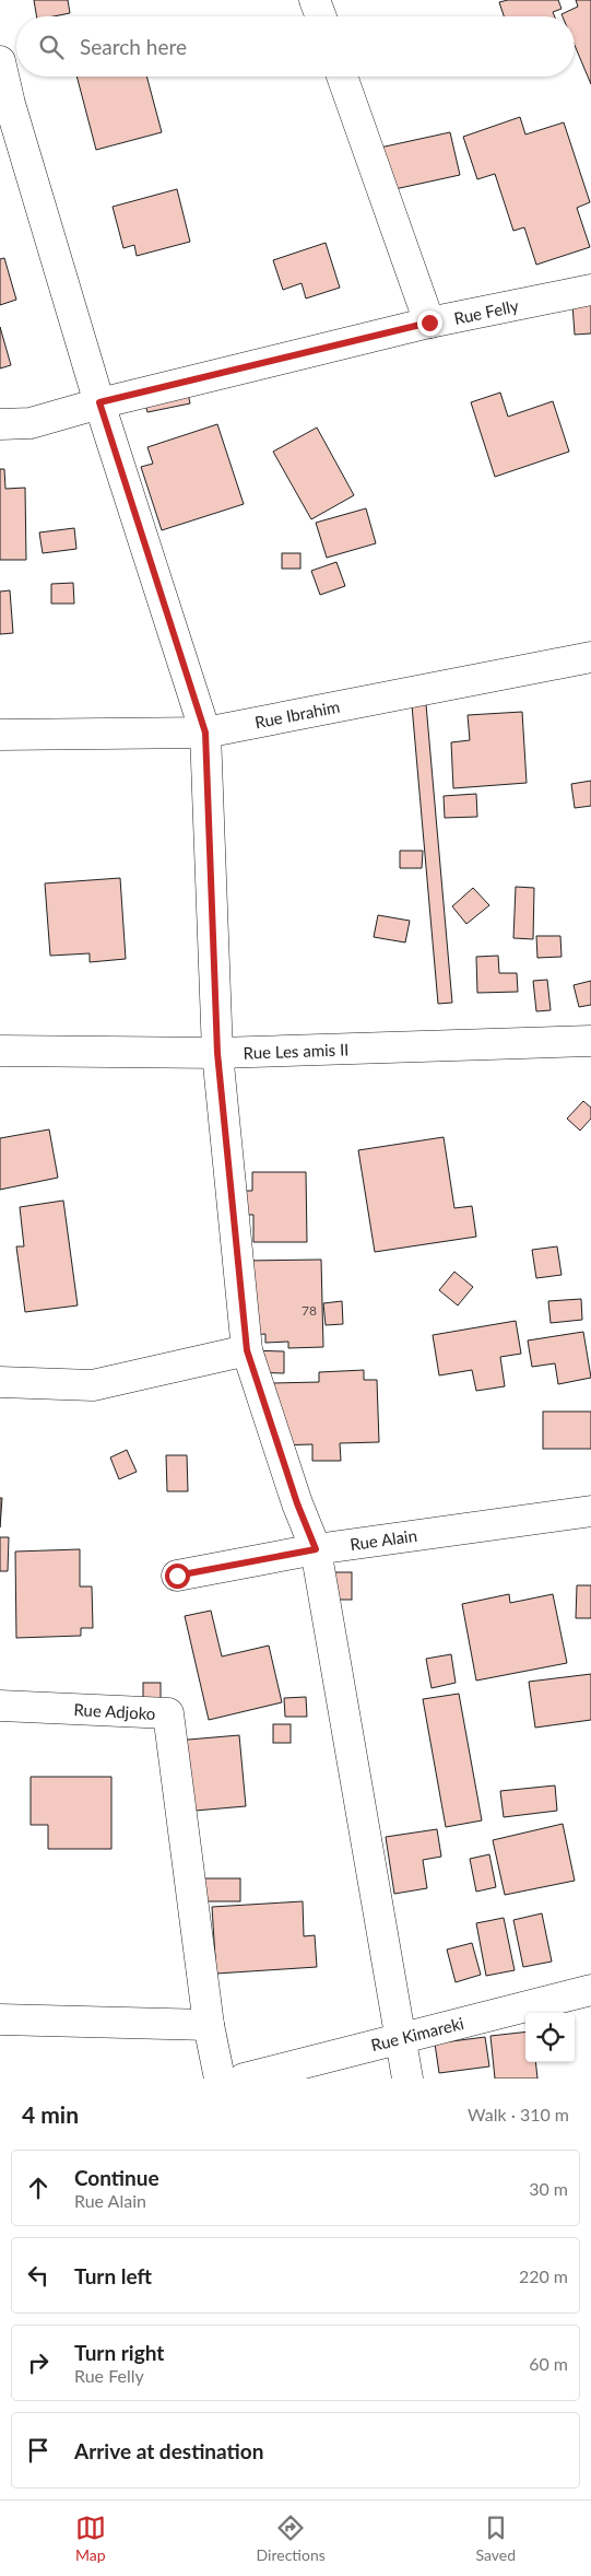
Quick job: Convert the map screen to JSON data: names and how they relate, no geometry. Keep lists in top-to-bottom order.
{
  "streets": {
    "street": [
      "Rue Felly",
      "Rue Ibrahim",
      "Rue Les amis II",
      "Rue Alain",
      "Rue Adjoko",
      "Rue Kimareki"
    ]
  },
  "house_numbers": ["78"],
  "page": {
    "search": "Search here",
    "heading": ["4 min", "Walk · 310 m"],
    "list": [
      ["Continue", "Rue Alain", "30 m"],
      ["Turn left", "220 m"],
      ["Turn right", "Rue Felly", "60 m"],
      "Arrive at destination"
    ],
    "nav": ["Map", "Directions", "Saved"]
  }
}
